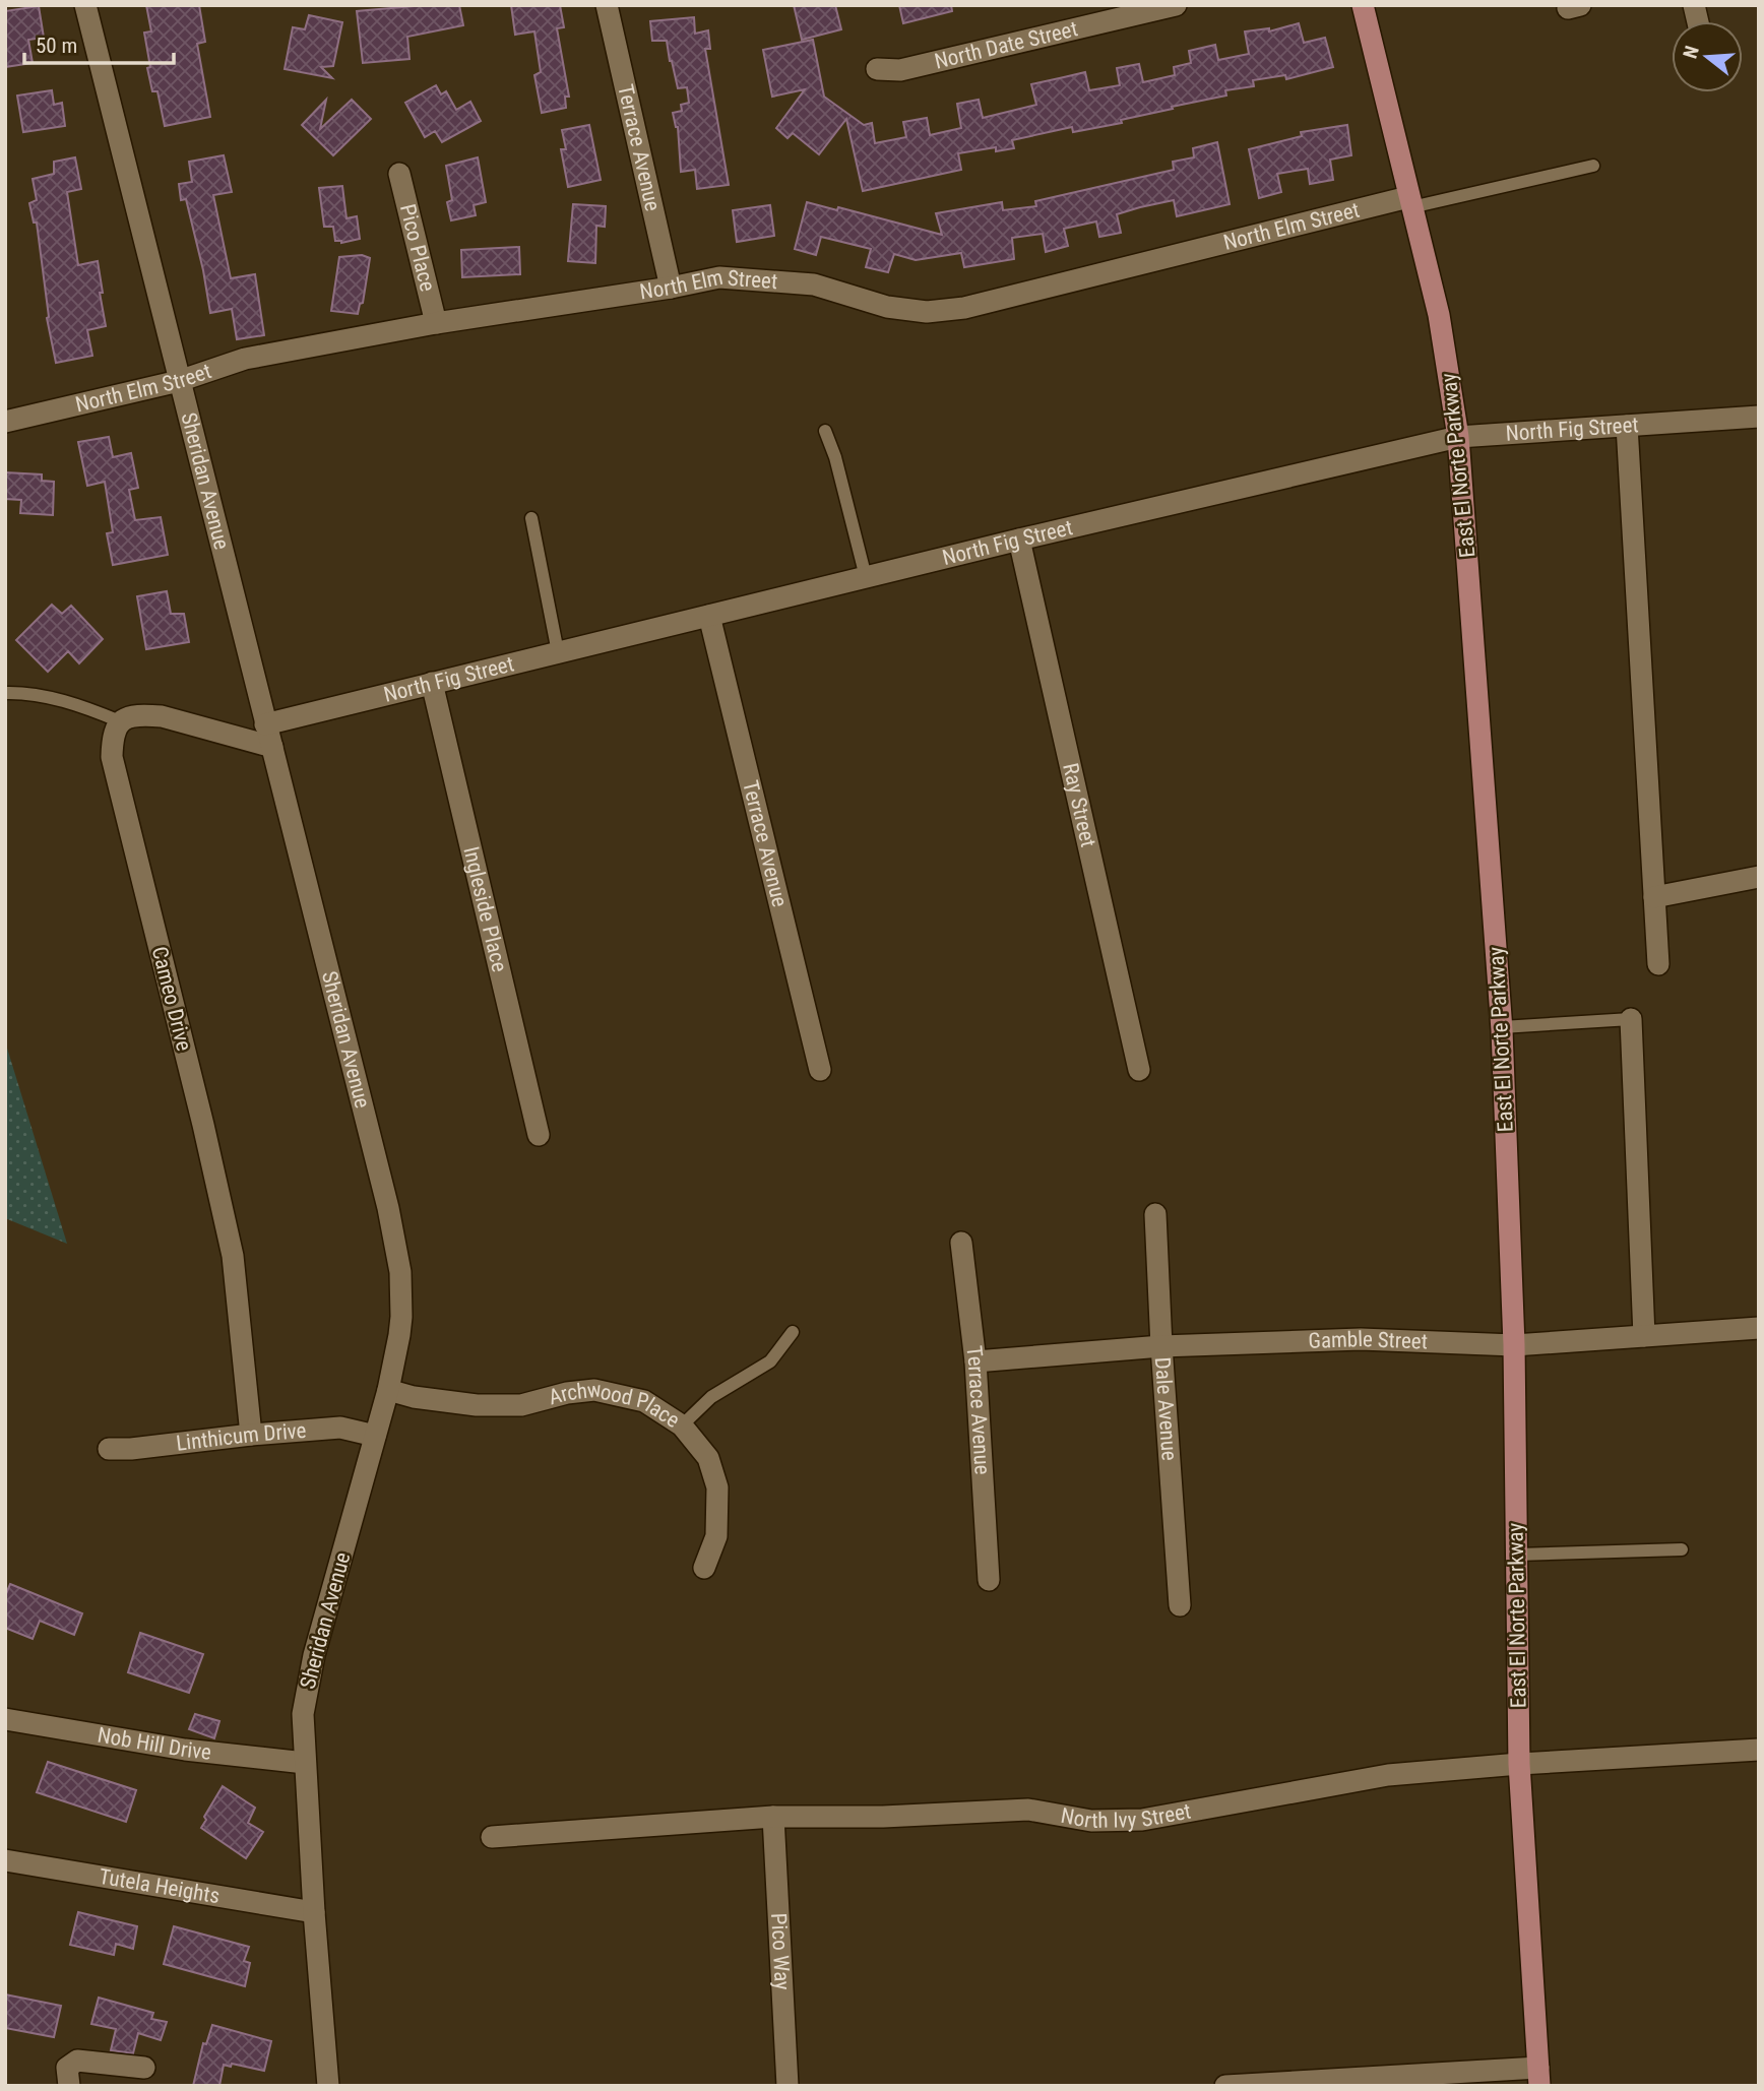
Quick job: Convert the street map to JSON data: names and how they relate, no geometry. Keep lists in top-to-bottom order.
{
  "streets": {
    "main road": ["East El Norte Parkway"],
    "street": [
      "North Date Street",
      "Terrace Avenue",
      "North Elm Street",
      "Pico Place",
      "North Fig Street",
      "Sheridan Avenue",
      "Ray Street",
      "Ingleside Place",
      "Cameo Drive",
      "Gamble Street",
      "Dale Avenue",
      "Archwood Place",
      "Linthicum Drive",
      "Nob Hill Drive",
      "North Ivy Street",
      "Tutela Heights",
      "Pico Way"
    ]
  },
  "crossings": [
    ["Terrace Avenue", "North Elm Street"],
    ["Terrace Avenue", "North Fig Street"],
    ["Terrace Avenue", "Gamble Street"],
    ["North Elm Street", "Pico Place"],
    ["North Elm Street", "East El Norte Parkway"],
    ["North Elm Street", "Sheridan Avenue"],
    ["North Fig Street", "East El Norte Parkway"],
    ["North Fig Street", "Sheridan Avenue"],
    ["North Fig Street", "Ray Street"],
    ["North Fig Street", "Ingleside Place"],
    ["East El Norte Parkway", "Gamble Street"],
    ["East El Norte Parkway", "North Ivy Street"],
    ["Sheridan Avenue", "Archwood Place"],
    ["Sheridan Avenue", "Linthicum Drive"],
    ["Sheridan Avenue", "Nob Hill Drive"],
    ["Sheridan Avenue", "Tutela Heights"],
    ["Cameo Drive", "Linthicum Drive"],
    ["Gamble Street", "Dale Avenue"],
    ["North Ivy Street", "Pico Way"]
  ],
  "scale_bar": "50 m",
  "north": "left"
}
